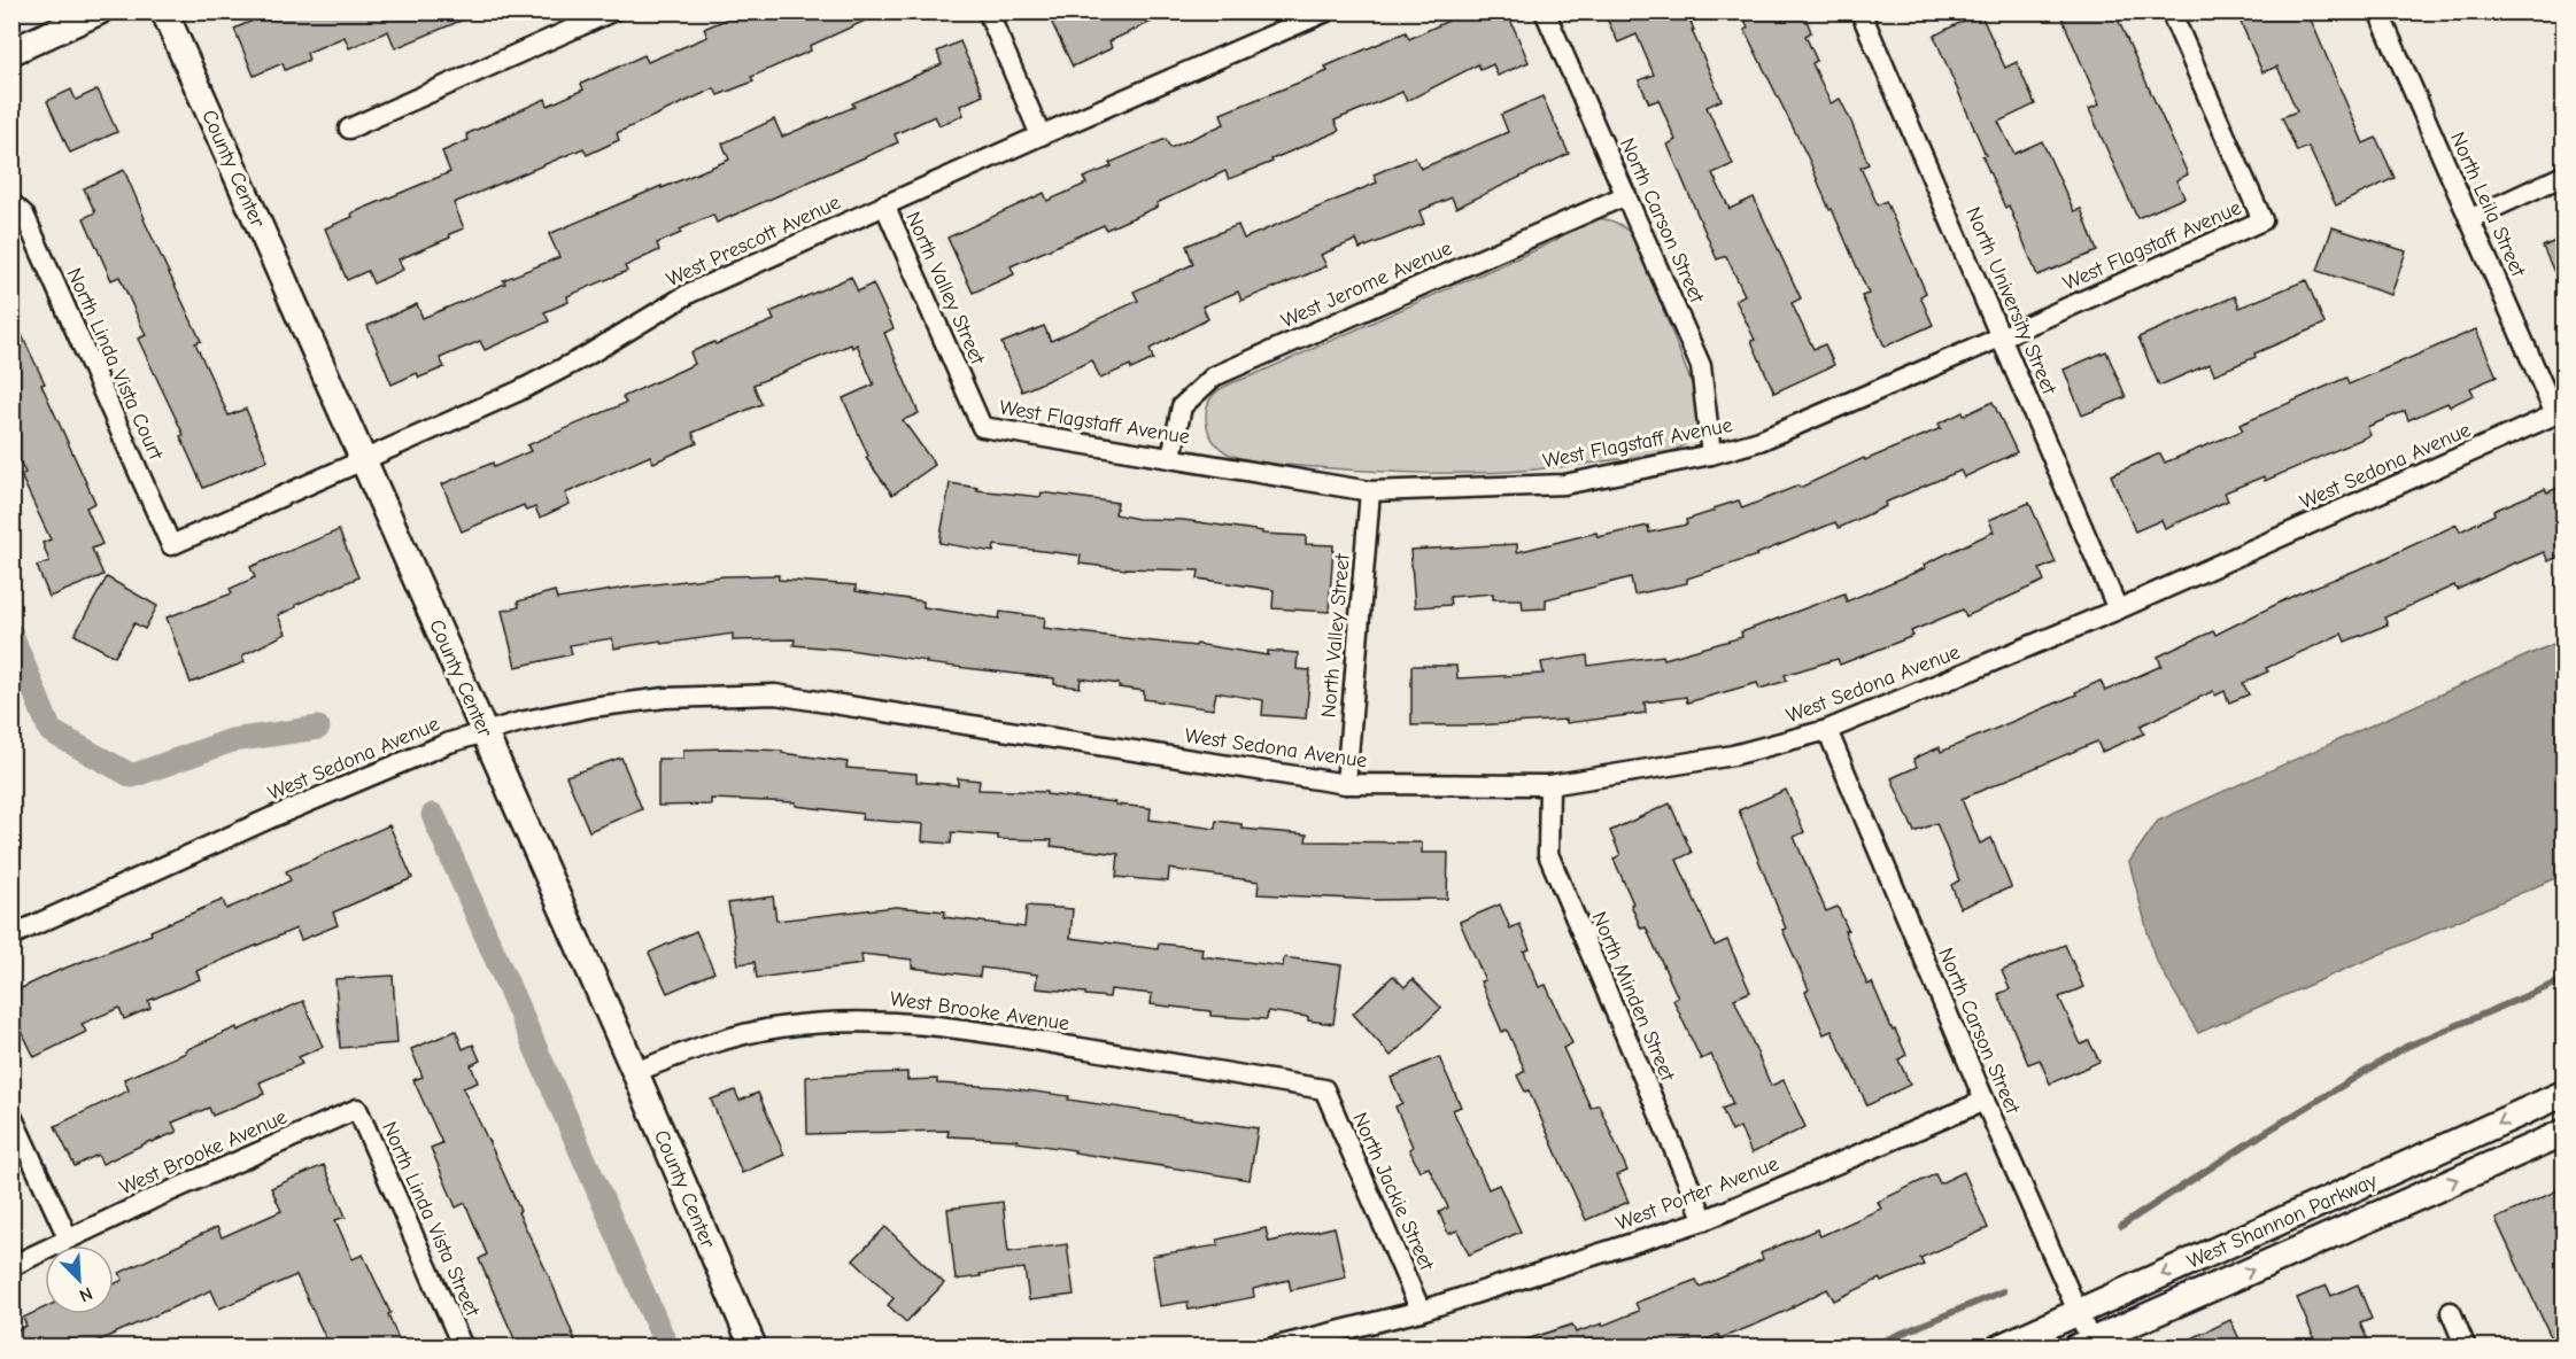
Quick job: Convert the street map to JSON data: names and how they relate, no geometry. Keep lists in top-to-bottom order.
{
  "streets": {
    "street": [
      "County Center",
      "North Leila Street",
      "North Carson Street",
      "West Prescott Avenue",
      "West Flagstaff Avenue",
      "West Jerome Avenue",
      "North Valley Street",
      "North University Street",
      "North Linda Vista Court",
      "West Sedona Avenue",
      "North Minden Street",
      "West Brooke Avenue",
      "North Jackie Street",
      "West Porter Avenue",
      "North Linda Vista Street",
      "West Shannon Parkway"
    ]
  },
  "crossings": [
    ["County Center", "West Prescott Avenue"],
    ["County Center", "West Sedona Avenue"],
    ["County Center", "West Brooke Avenue"],
    ["North Leila Street", "West Sedona Avenue"],
    ["North Carson Street", "West Flagstaff Avenue"],
    ["North Carson Street", "West Jerome Avenue"],
    ["North Carson Street", "West Sedona Avenue"],
    ["North Carson Street", "West Porter Avenue"],
    ["North Carson Street", "West Shannon Parkway"],
    ["West Prescott Avenue", "North Valley Street"],
    ["West Prescott Avenue", "North Linda Vista Court"],
    ["West Flagstaff Avenue", "West Jerome Avenue"],
    ["West Flagstaff Avenue", "North Valley Street"],
    ["West Flagstaff Avenue", "North University Street"],
    ["North Valley Street", "West Sedona Avenue"],
    ["North University Street", "West Sedona Avenue"],
    ["West Sedona Avenue", "North Minden Street"],
    ["North Minden Street", "West Porter Avenue"],
    ["West Brooke Avenue", "North Jackie Street"],
    ["West Brooke Avenue", "North Linda Vista Street"],
    ["North Jackie Street", "West Porter Avenue"]
  ],
  "north": "bottom right"
}
